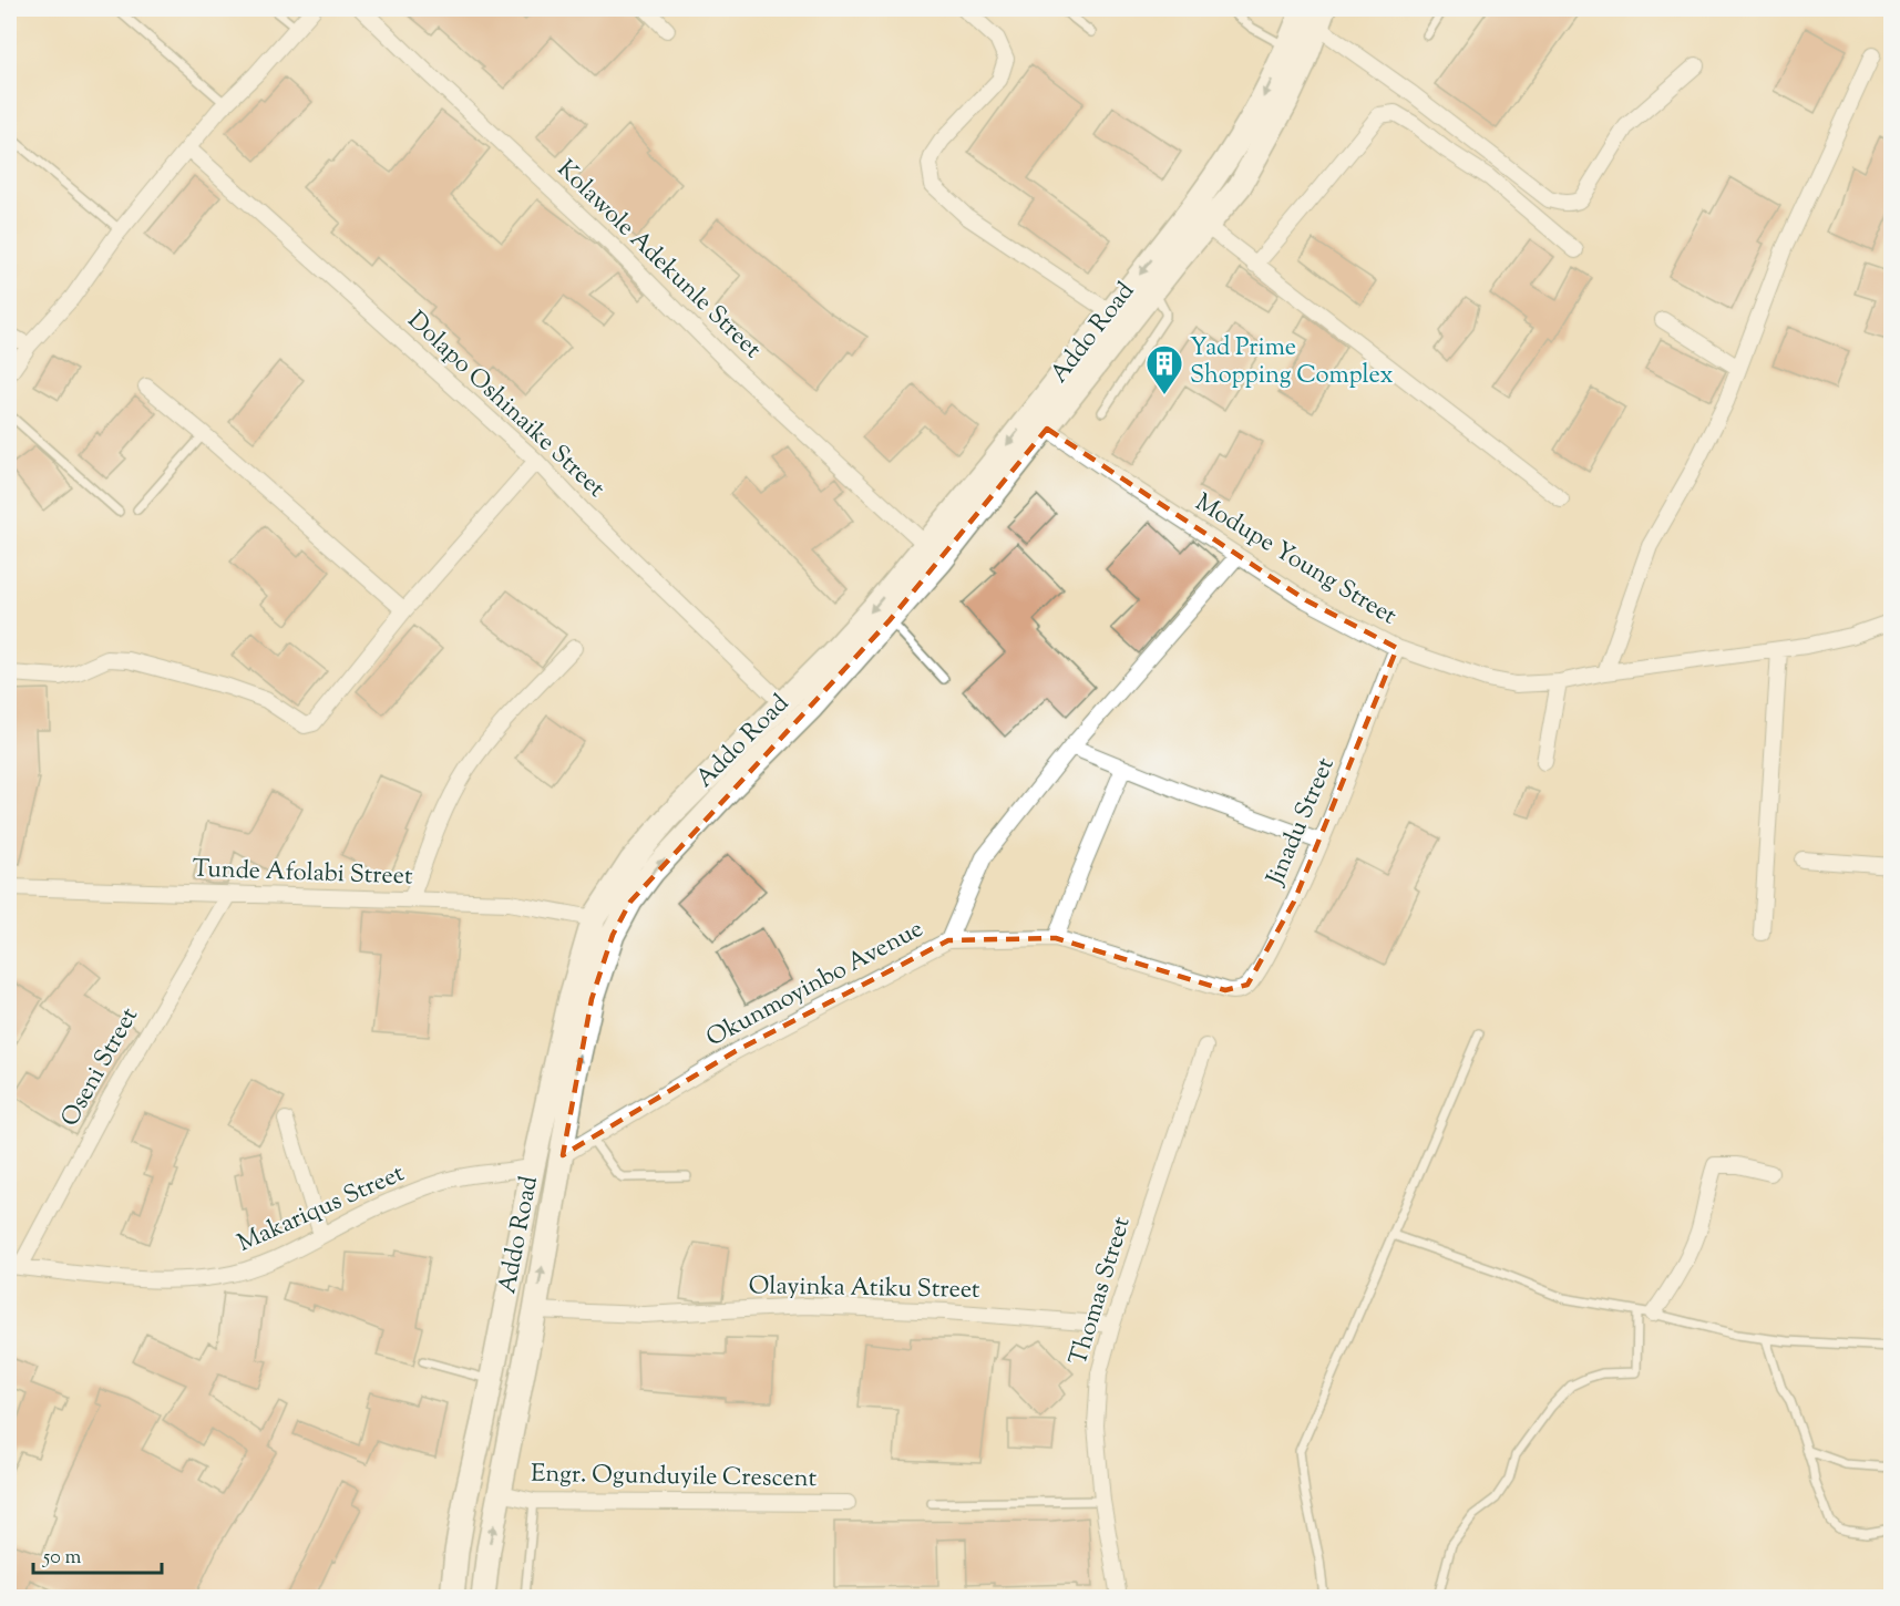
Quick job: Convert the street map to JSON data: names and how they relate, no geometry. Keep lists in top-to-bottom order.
{
  "streets": {
    "main road": ["Addo Road"],
    "street": [
      "Kolawole Adekunle Street",
      "Dolapo Oshinaike Street",
      "Modupe Young Street",
      "Jinadu Street",
      "Tunde Afolabi Street",
      "Okunmoyinbo Avenue",
      "Oseni Street",
      "Makariqus Street",
      "Olayinka Atiku Street",
      "Thomas Street",
      "Engr. Ogunduyile Crescent"
    ]
  },
  "crossings": [
    ["Kolawole Adekunle Street", "Addo Road"],
    ["Addo Road", "Dolapo Oshinaike Street"],
    ["Addo Road", "Modupe Young Street"],
    ["Addo Road", "Tunde Afolabi Street"],
    ["Addo Road", "Okunmoyinbo Avenue"],
    ["Addo Road", "Makariqus Street"],
    ["Addo Road", "Olayinka Atiku Street"],
    ["Addo Road", "Engr. Ogunduyile Crescent"],
    ["Modupe Young Street", "Jinadu Street"],
    ["Jinadu Street", "Okunmoyinbo Avenue"],
    ["Tunde Afolabi Street", "Oseni Street"],
    ["Oseni Street", "Makariqus Street"],
    ["Olayinka Atiku Street", "Thomas Street"]
  ],
  "places": {
    "building": ["Yad Prime Shopping Complex"]
  },
  "scale_bar": "50 m"
}
